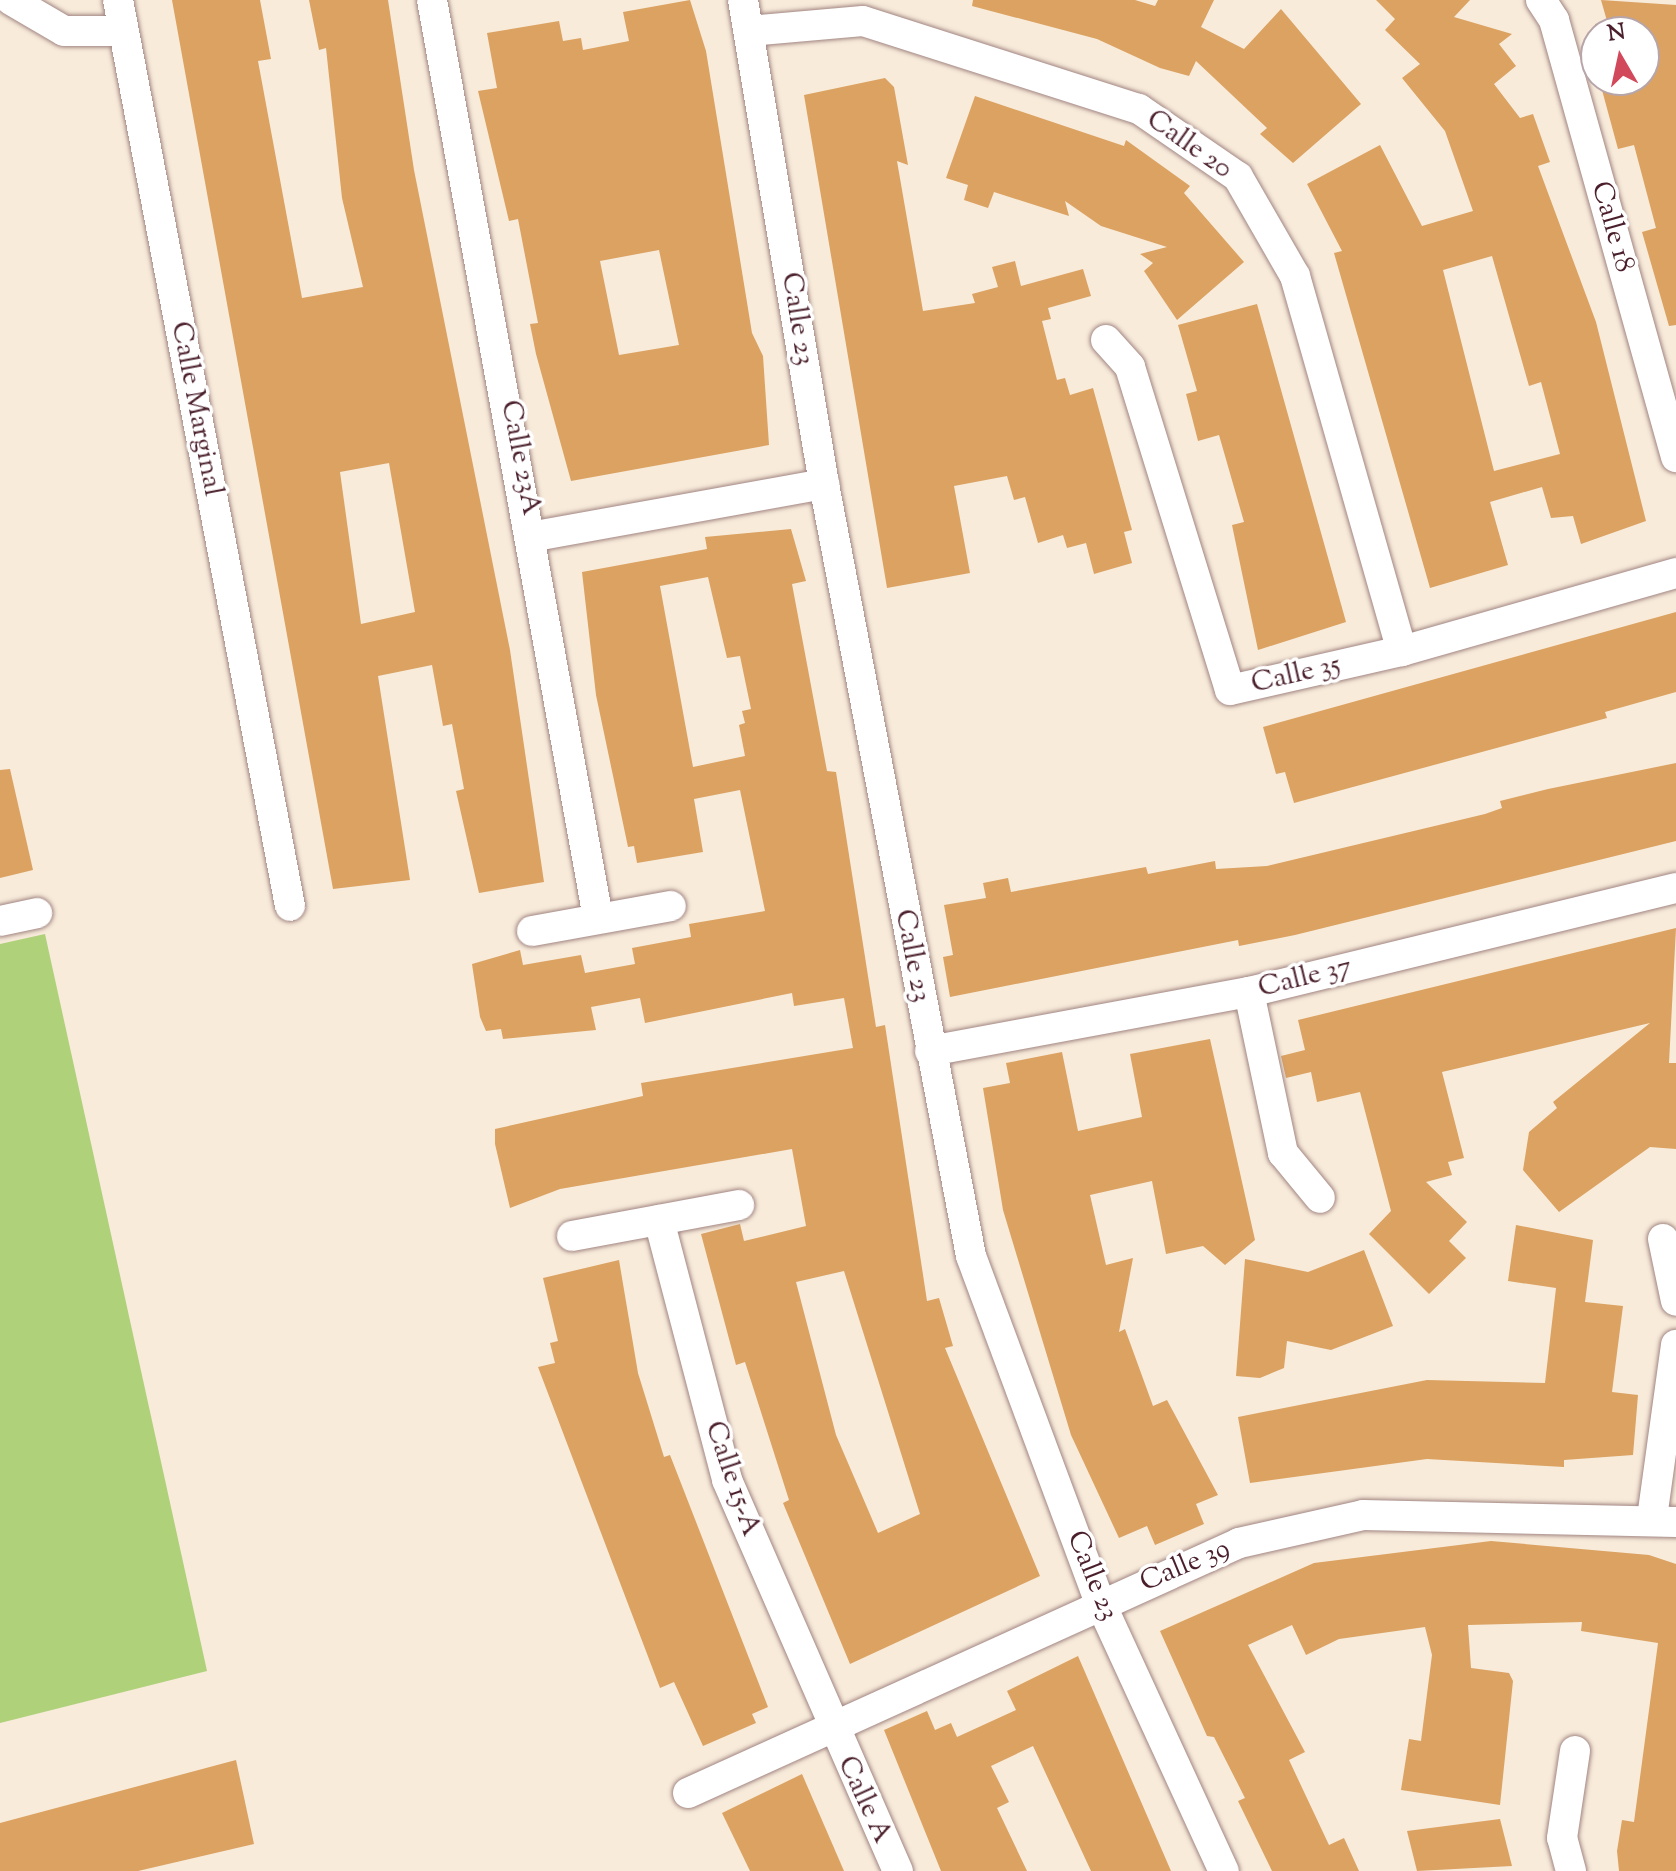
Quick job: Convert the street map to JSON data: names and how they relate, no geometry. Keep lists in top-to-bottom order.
{
  "streets": {
    "street": [
      "Calle 20",
      "Calle 18",
      "Calle 23",
      "Calle Marginal",
      "Calle 23A",
      "Calle 35",
      "Calle 37",
      "Calle 15-A",
      "Calle 39",
      "Calle A"
    ]
  },
  "crossings": [
    ["Calle 20", "Calle 23"],
    ["Calle 20", "Calle 35"],
    ["Calle 23", "Calle 37"],
    ["Calle 23", "Calle 39"],
    ["Calle 15-A", "Calle 39"],
    ["Calle 15-A", "Calle A"],
    ["Calle 39", "Calle A"]
  ],
  "north": "top"
}
